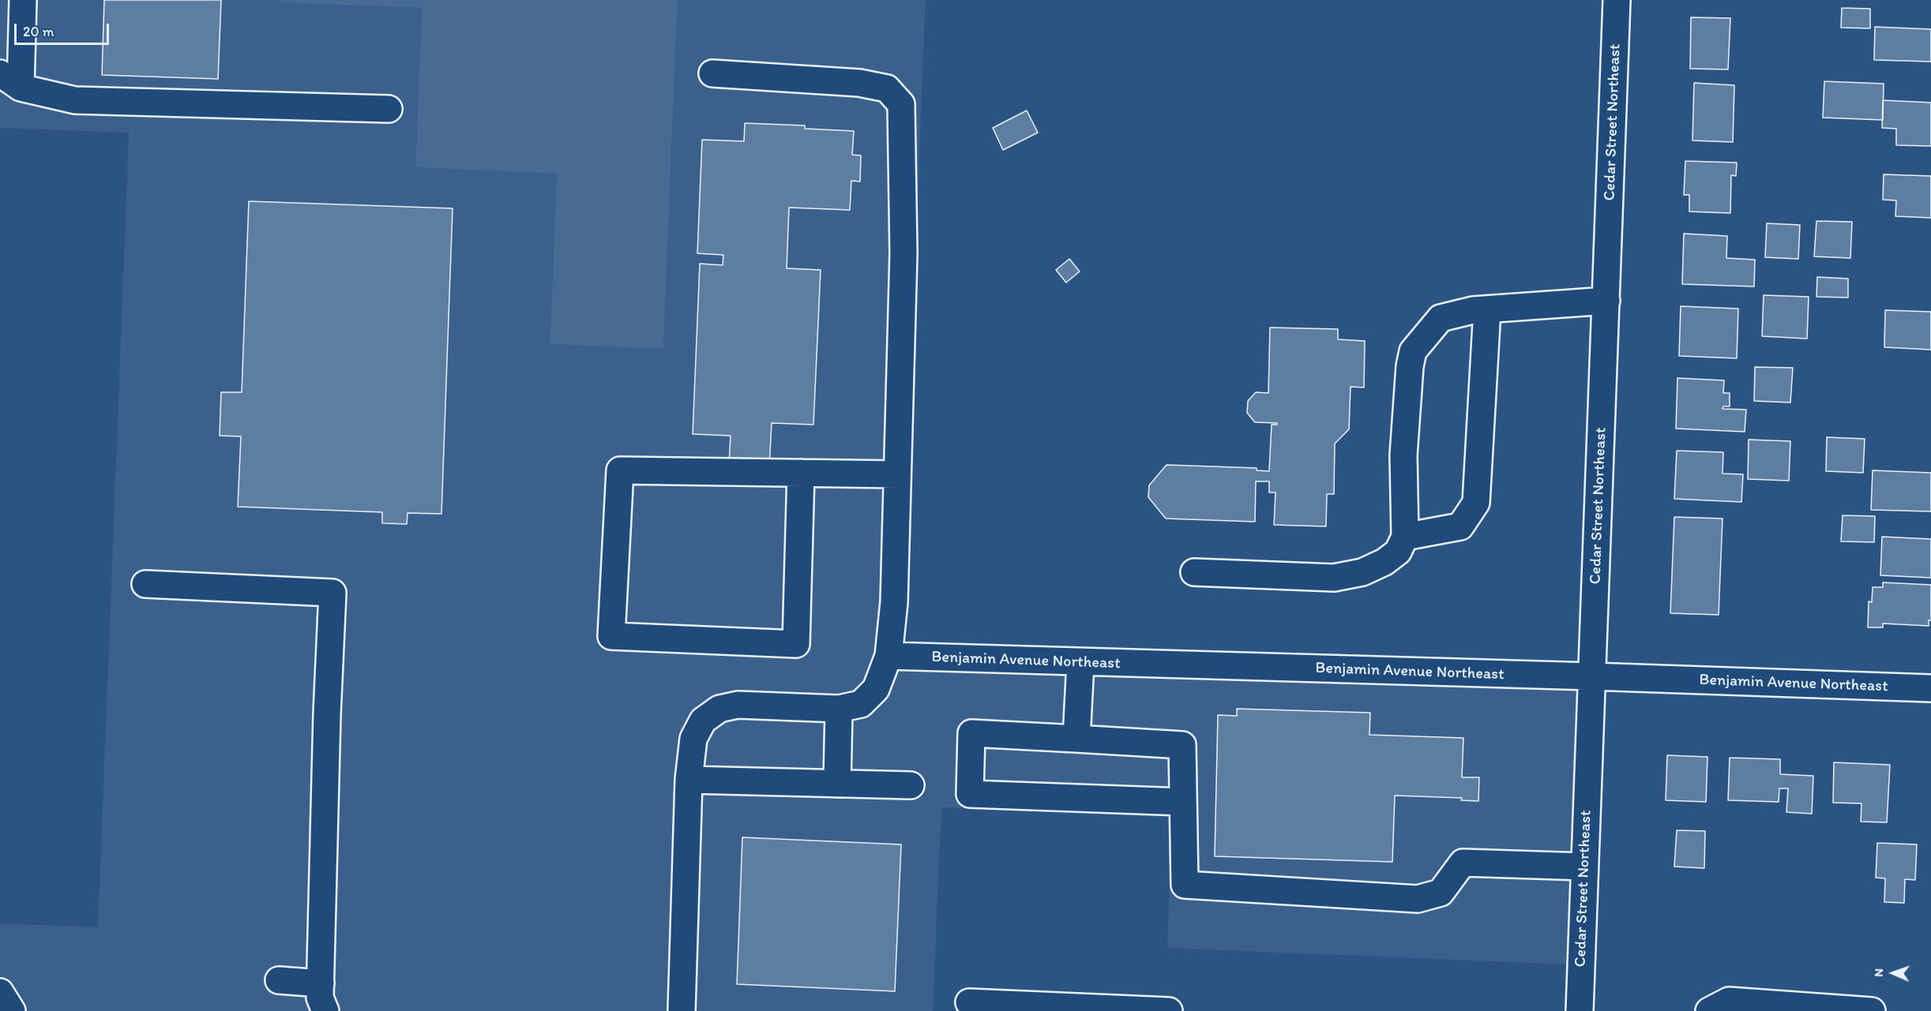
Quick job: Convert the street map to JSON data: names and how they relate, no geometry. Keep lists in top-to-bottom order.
{
  "streets": {
    "street": ["Cedar Street Northeast", "Benjamin Avenue Northeast"]
  },
  "crossings": [
    ["Cedar Street Northeast", "Benjamin Avenue Northeast"]
  ],
  "scale_bar": "20 m",
  "north": "left"
}
